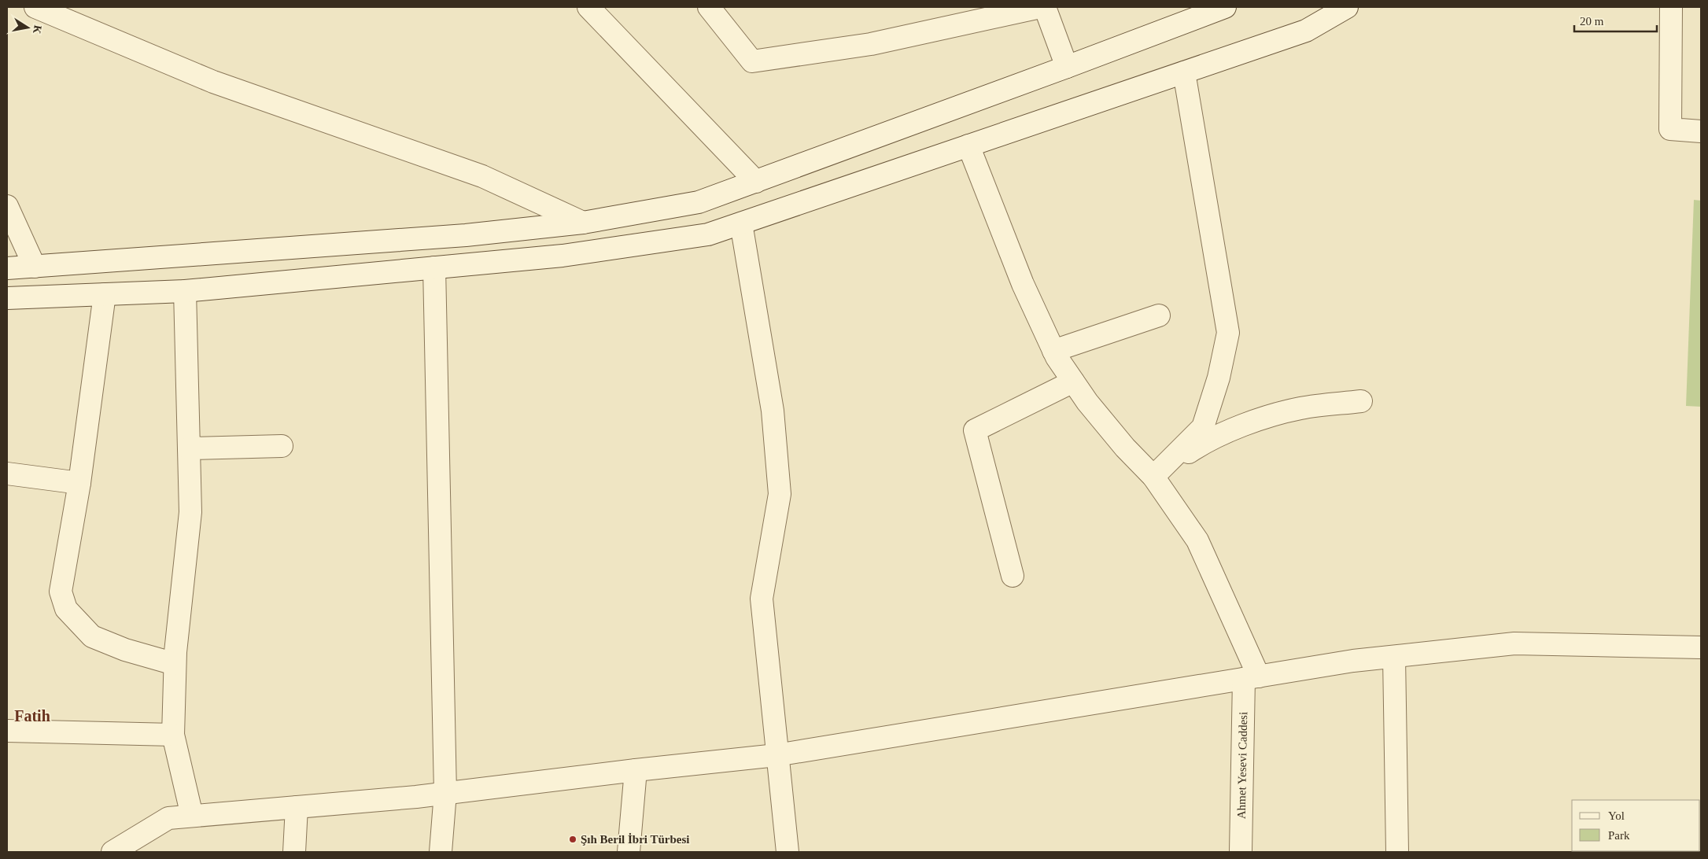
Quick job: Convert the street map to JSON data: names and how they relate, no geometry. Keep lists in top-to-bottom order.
{
  "streets": {
    "street": ["Ahmet Yesevi Caddesi"]
  },
  "districts": ["Fatih"],
  "places": ["Şıh Beril İbri Türbesi"],
  "legend": ["Yol", "Park"],
  "scale_bar": "20 m",
  "north": "right"
}
